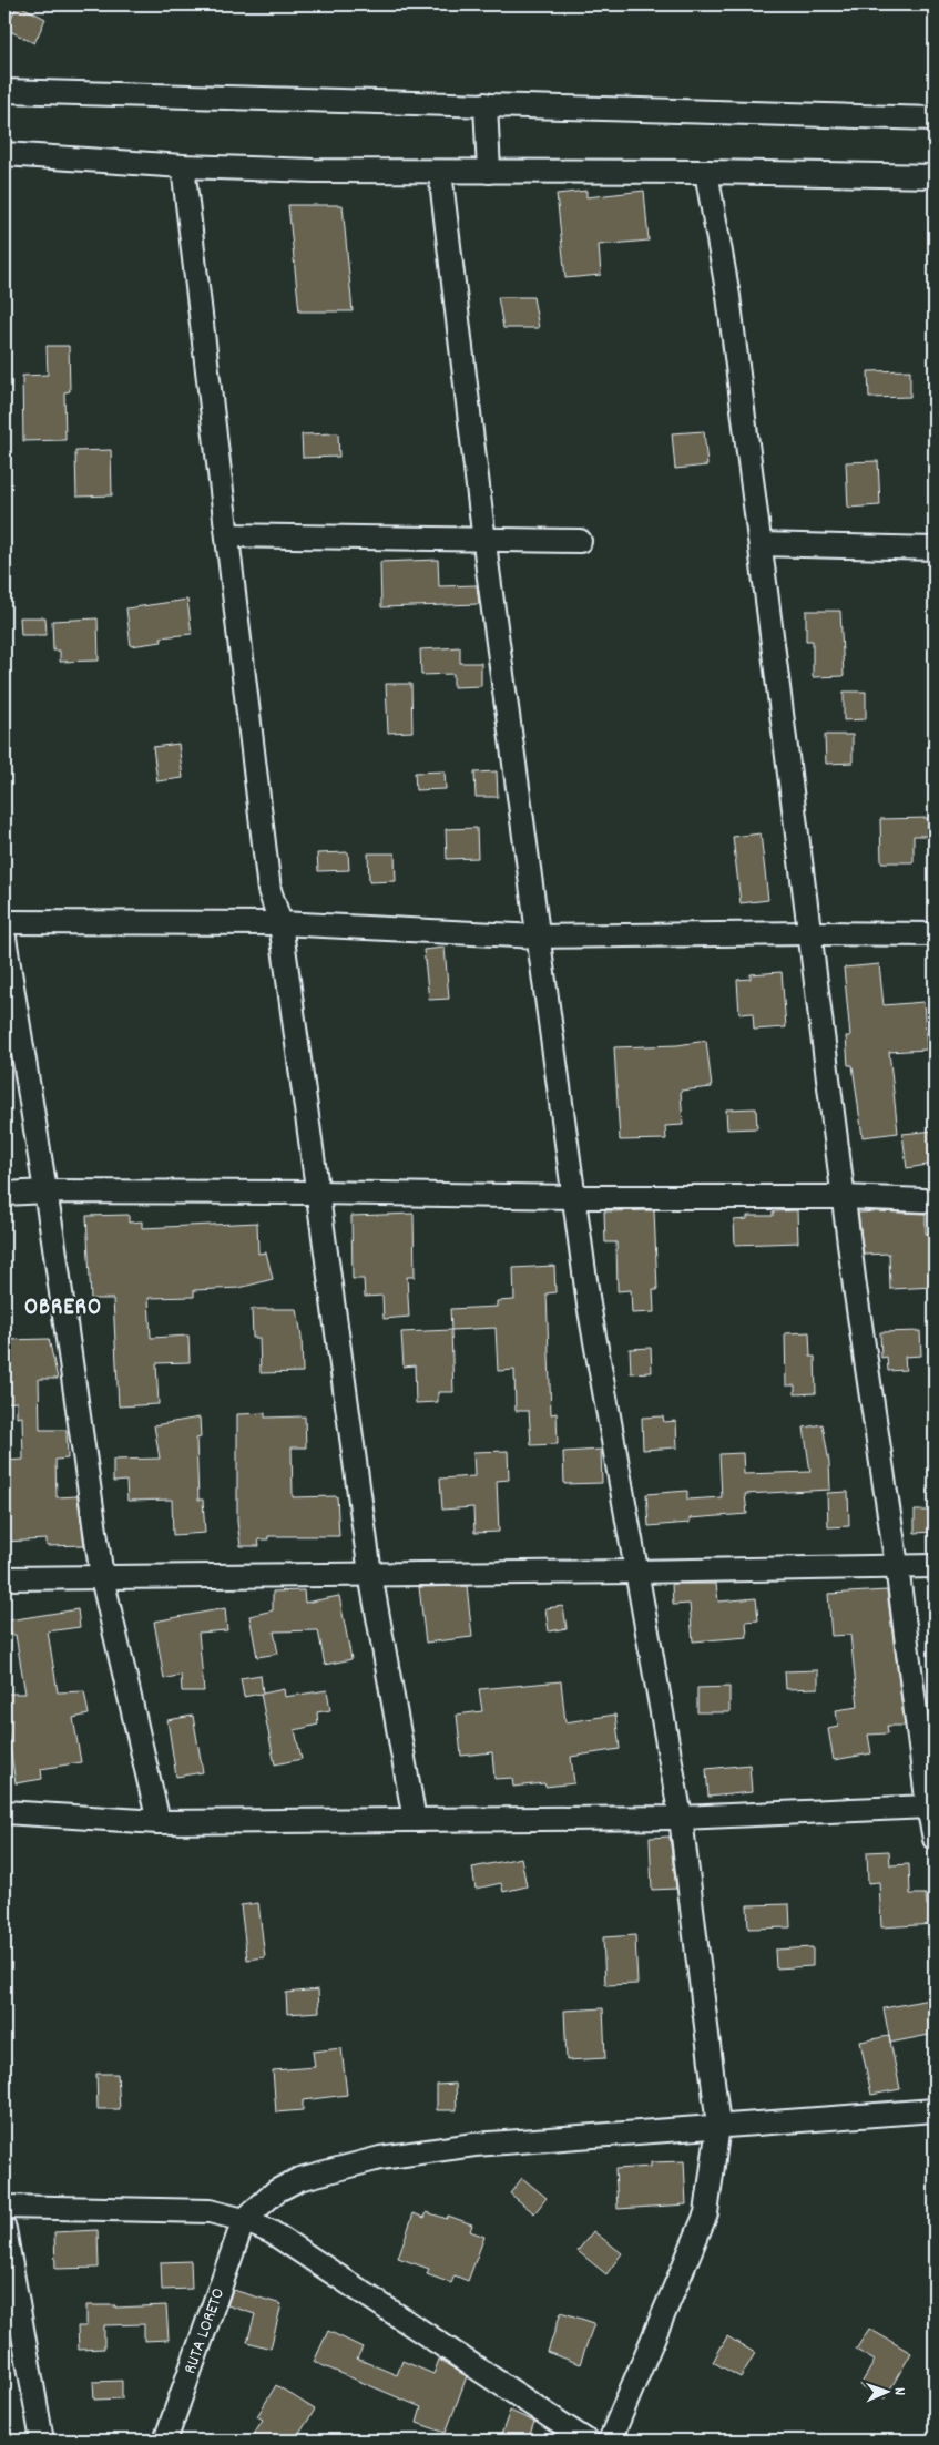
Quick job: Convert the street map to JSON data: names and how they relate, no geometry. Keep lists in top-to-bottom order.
{
  "streets": {
    "street": ["RUTA LORETO"]
  },
  "districts": ["OBRERO"],
  "north": "right"
}
